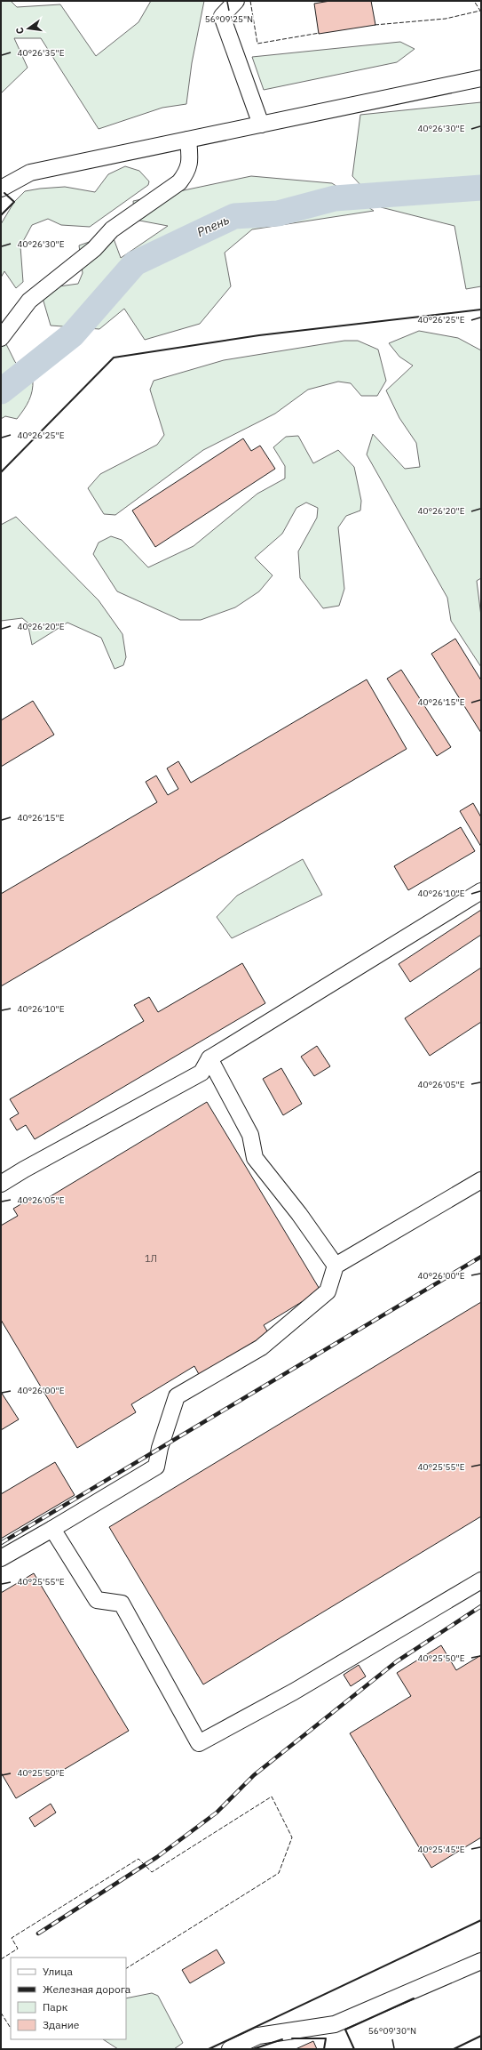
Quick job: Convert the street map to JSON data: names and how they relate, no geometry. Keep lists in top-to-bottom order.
{
  "water": ["Рпень"],
  "house_numbers": ["1Л"],
  "legend": [
    "Улица",
    "Железная дорога",
    "Парк",
    "Здание"
  ],
  "north": "left",
  "coordinates": [
    "56°09'25\"N",
    "40°26'35\"E",
    "40°26'30\"E",
    "40°26'25\"E",
    "40°26'20\"E",
    "40°26'15\"E",
    "40°26'10\"E",
    "40°26'05\"E",
    "40°26'00\"E",
    "40°25'55\"E",
    "40°25'50\"E",
    "40°25'45\"E",
    "56°09'30\"N"
  ]
}
